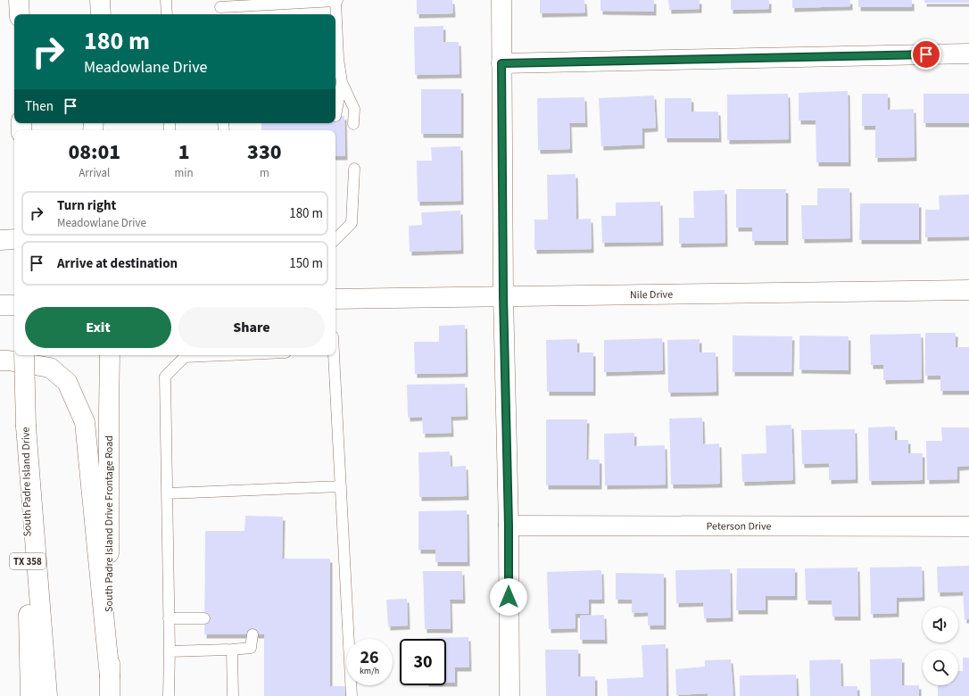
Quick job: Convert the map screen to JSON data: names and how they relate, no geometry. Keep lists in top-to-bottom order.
{
  "streets": {
    "main road": [
      "Nile Drive",
      "South Padre Island Drive",
      "South Padre Island Drive Frontage Road",
      "Peterson Drive",
      "TX 358"
    ]
  },
  "page": {
    "turn": ["180 m", "Meadowlane Drive"],
    "then": "Then",
    "eta": [
      "08:01",
      "Arrival",
      "1",
      "min",
      "330",
      "m"
    ],
    "list": [
      {
        "name": "Turn right",
        "note": "Meadowlane Drive",
        "value": "180 m"
      },
      {
        "name": "Arrive at destination",
        "value": "150 m"
      }
    ],
    "buttons": ["Exit", "Share"],
    "speed": "26 km/h",
    "limit": "30"
  }
}
